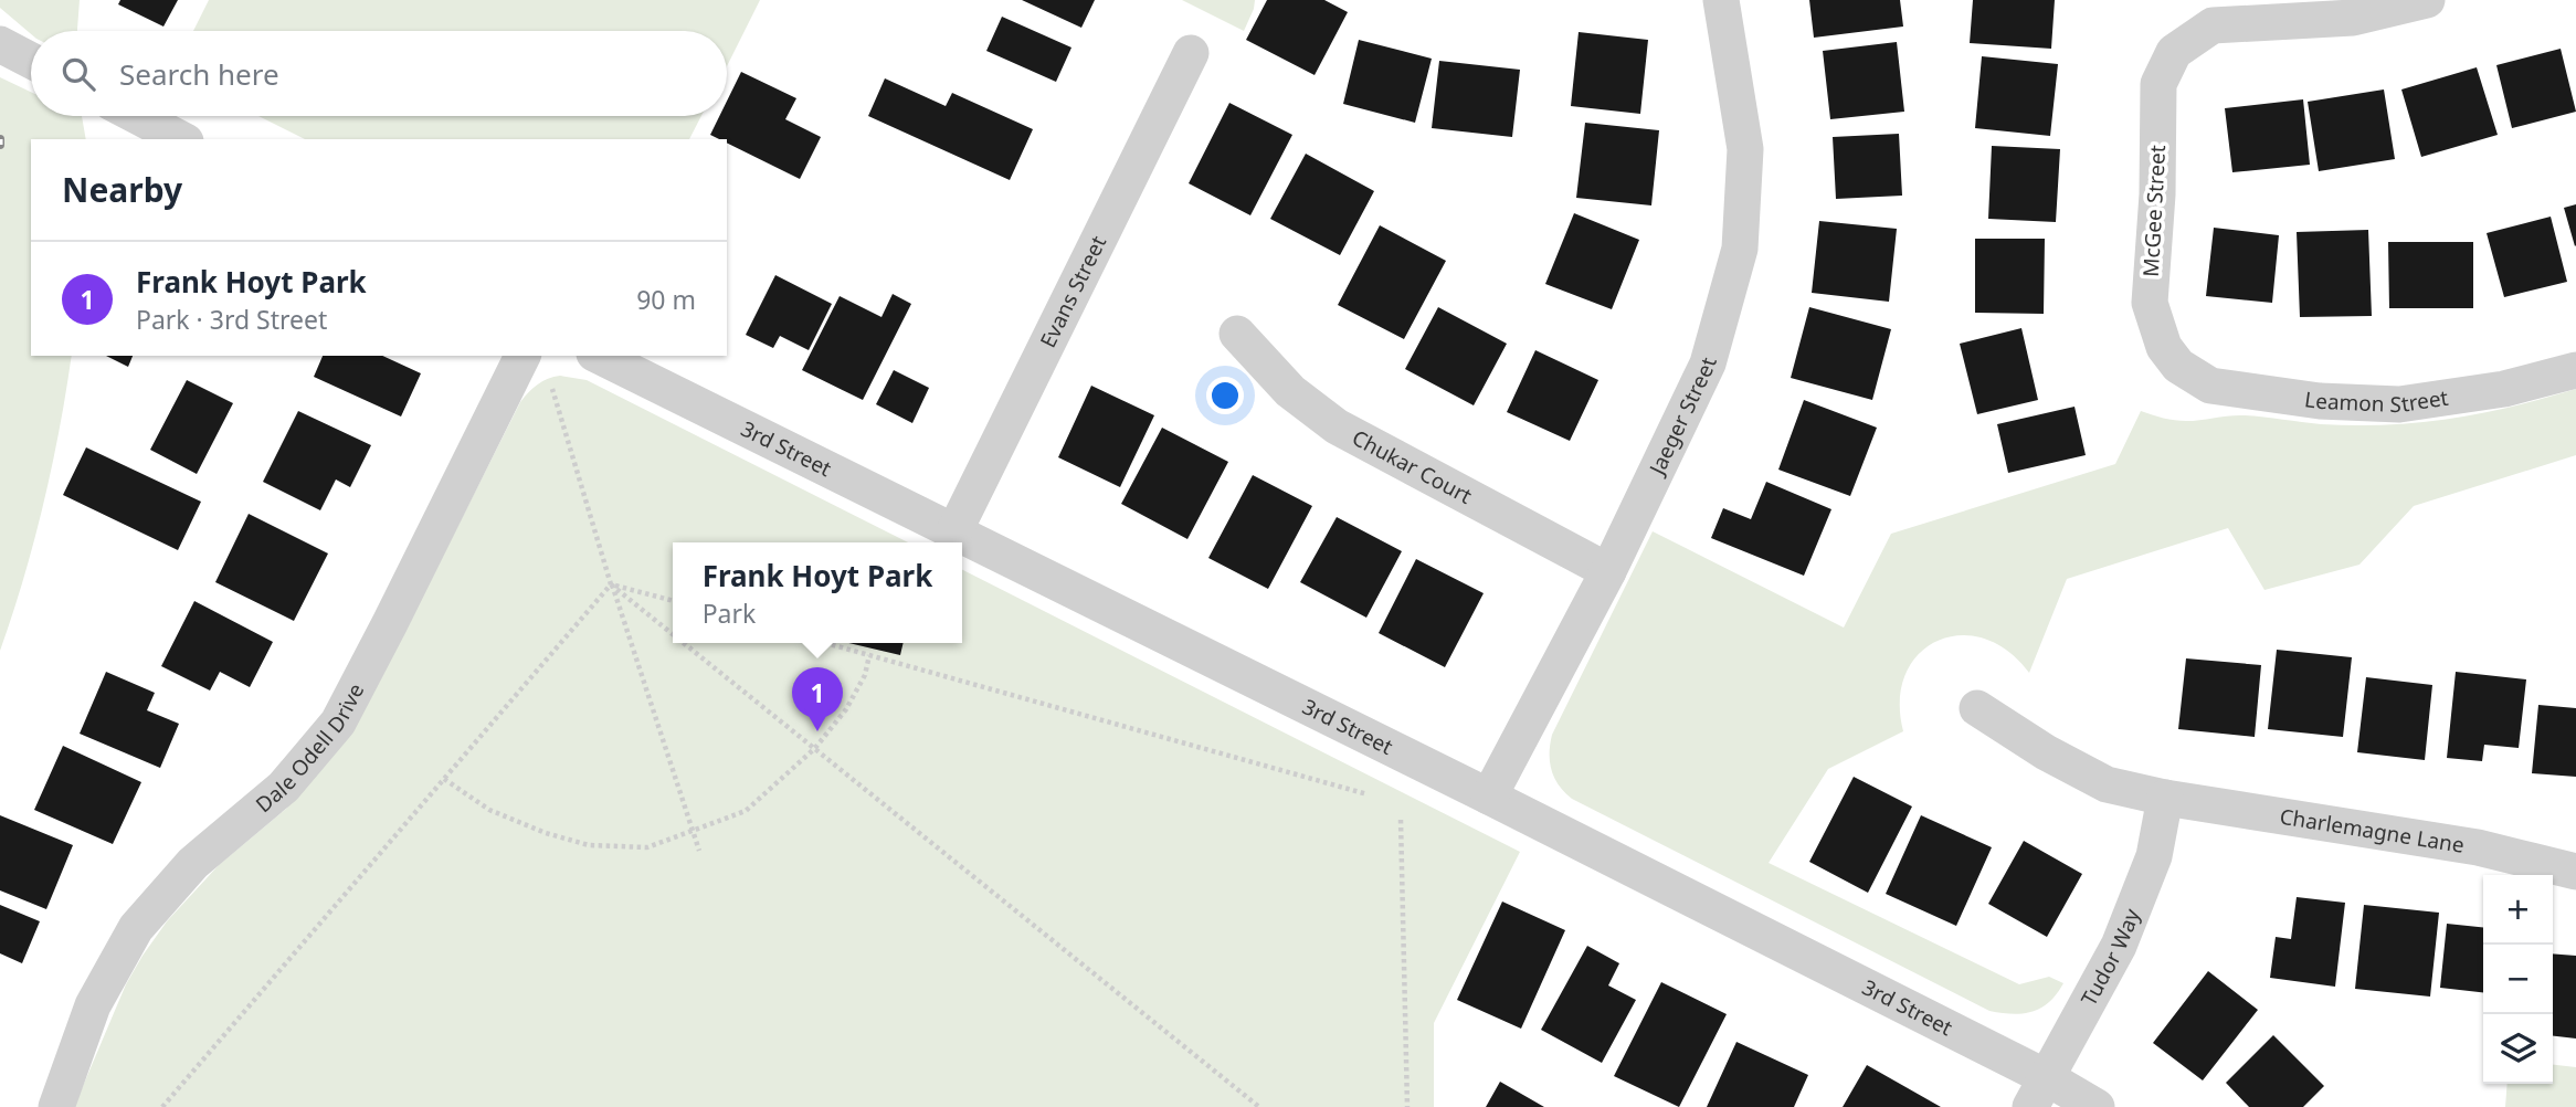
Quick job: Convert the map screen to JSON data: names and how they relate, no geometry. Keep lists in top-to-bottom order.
{
  "streets": {
    "street": [
      "McGee Street",
      "Evans Street",
      "Leamon Street",
      "Jaeger Street",
      "3rd Street",
      "Chukar Court",
      "Dale Odell Drive",
      "Charlemagne Lane",
      "Tudor Way"
    ]
  },
  "crossings": [
    ["McGee Street", "Leamon Street"],
    ["Evans Street", "3rd Street"],
    ["Jaeger Street", "3rd Street"],
    ["Jaeger Street", "Chukar Court"],
    ["3rd Street", "Tudor Way"],
    ["Charlemagne Lane", "Tudor Way"]
  ],
  "page": {
    "search": "Search here",
    "heading": "Nearby",
    "list": [
      {
        "mark": "1",
        "name": "Frank Hoyt Park",
        "note": "Park · 3rd Street",
        "value": "90 m"
      }
    ],
    "popup": ["Frank Hoyt Park", "Park"],
    "pins": "1",
    "map_buttons": ["+", "−"]
  }
}
